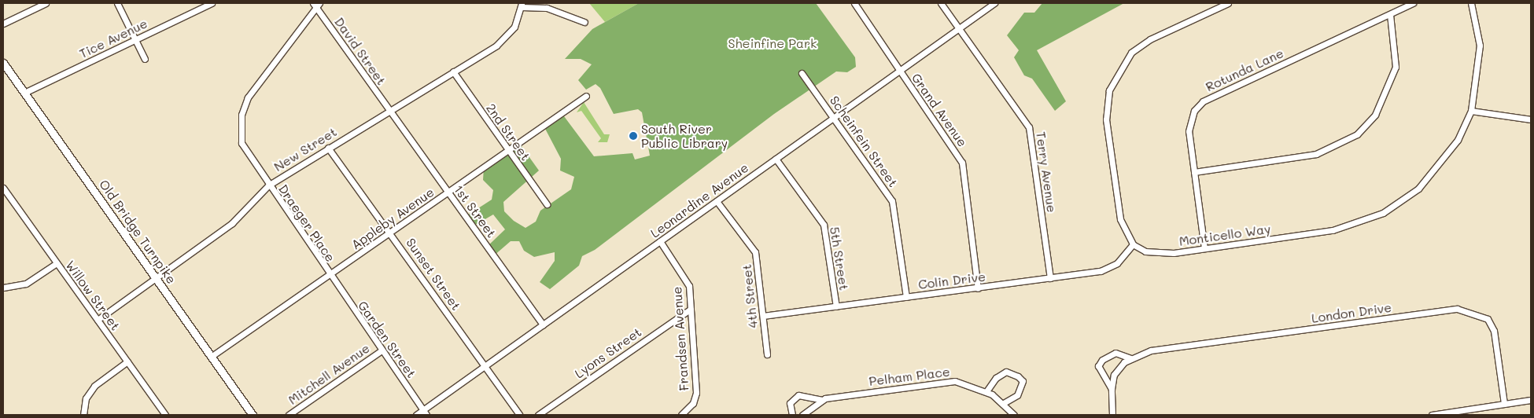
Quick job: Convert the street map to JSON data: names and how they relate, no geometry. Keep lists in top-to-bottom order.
{
  "streets": {
    "street": [
      "Tice Avenue",
      "David Street",
      "Rotunda Lane",
      "Grand Avenue",
      "2nd Street",
      "Scheinfein Street",
      "New Street",
      "Terry Avenue",
      "Leonardine Avenue",
      "1st Street",
      "Appleby Avenue",
      "Draeger Place",
      "Old Bridge Turnpike",
      "Monticello Way",
      "5th Street",
      "Sunset Street",
      "Colin Drive",
      "Willow Street",
      "4th Street",
      "London Drive",
      "Frandsen Avenue",
      "Garden Street",
      "Lyons Street",
      "Mitchell Avenue",
      "Pelham Place"
    ]
  },
  "crossings": [
    ["Tice Avenue", "Old Bridge Turnpike"],
    ["David Street", "New Street"],
    ["David Street", "1st Street"],
    ["David Street", "Draeger Place"],
    ["Rotunda Lane", "Monticello Way"],
    ["Grand Avenue", "Leonardine Avenue"],
    ["Grand Avenue", "Colin Drive"],
    ["2nd Street", "New Street"],
    ["2nd Street", "Appleby Avenue"],
    ["Scheinfein Street", "Leonardine Avenue"],
    ["Scheinfein Street", "Colin Drive"],
    ["New Street", "1st Street"],
    ["New Street", "Draeger Place"],
    ["New Street", "Old Bridge Turnpike"],
    ["New Street", "Sunset Street"],
    ["New Street", "Willow Street"],
    ["Terry Avenue", "Leonardine Avenue"],
    ["Terry Avenue", "Colin Drive"],
    ["Leonardine Avenue", "1st Street"],
    ["Leonardine Avenue", "5th Street"],
    ["Leonardine Avenue", "Sunset Street"],
    ["Leonardine Avenue", "4th Street"],
    ["Leonardine Avenue", "Frandsen Avenue"],
    ["Leonardine Avenue", "Garden Street"],
    ["1st Street", "Appleby Avenue"],
    ["Appleby Avenue", "Draeger Place"],
    ["Appleby Avenue", "Old Bridge Turnpike"],
    ["Appleby Avenue", "Sunset Street"],
    ["Appleby Avenue", "Garden Street"],
    ["Draeger Place", "Garden Street"],
    ["Monticello Way", "Colin Drive"],
    ["5th Street", "Colin Drive"],
    ["Colin Drive", "4th Street"],
    ["Frandsen Avenue", "Lyons Street"],
    ["Garden Street", "Mitchell Avenue"]
  ],
  "parks": ["Sheinfine Park"],
  "places": ["South River Public Library"]
}
